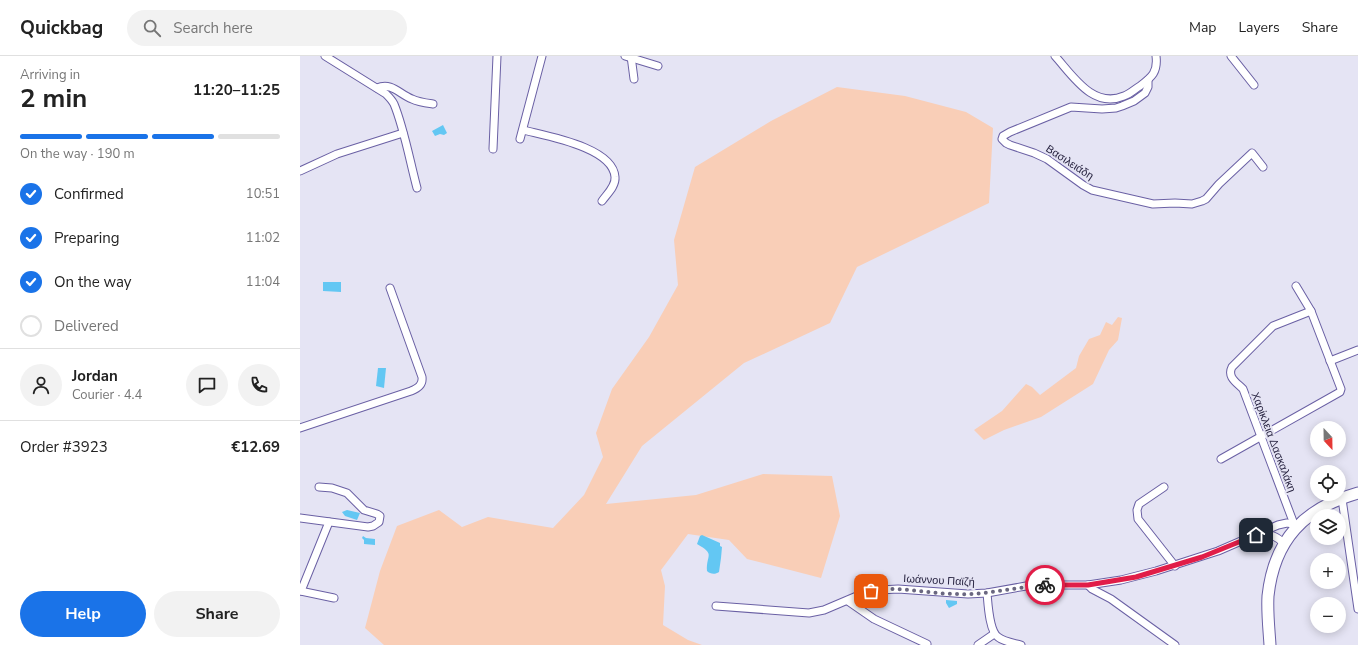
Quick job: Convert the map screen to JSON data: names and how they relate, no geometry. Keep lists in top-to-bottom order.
{
  "streets": {
    "street": ["Βασιλειάδη", "Χαρίκλεια Δασκαλάκη", "Ιωάννου Παϊζή"]
  },
  "crossings": [
    ["Χαρίκλεια Δασκαλάκη", "Ιωάννου Παϊζή"]
  ],
  "north": "bottom",
  "page": {
    "header": "Quickbag",
    "search": "Search here",
    "nav": ["Map", "Layers", "Share"],
    "heading": ["2 min", "Arriving in", "11:20–11:25"],
    "panel": [
      "Jordan",
      "Courier · 4.4",
      "Order #3923",
      "€12.69"
    ],
    "bar": "On the way · 190 m",
    "list": [
      ["Confirmed", "10:51"],
      ["Preparing", "11:02"],
      ["On the way", "11:04"],
      "Delivered"
    ],
    "map_buttons": ["+", "−"],
    "buttons": ["Help", "Share"]
  }
}
